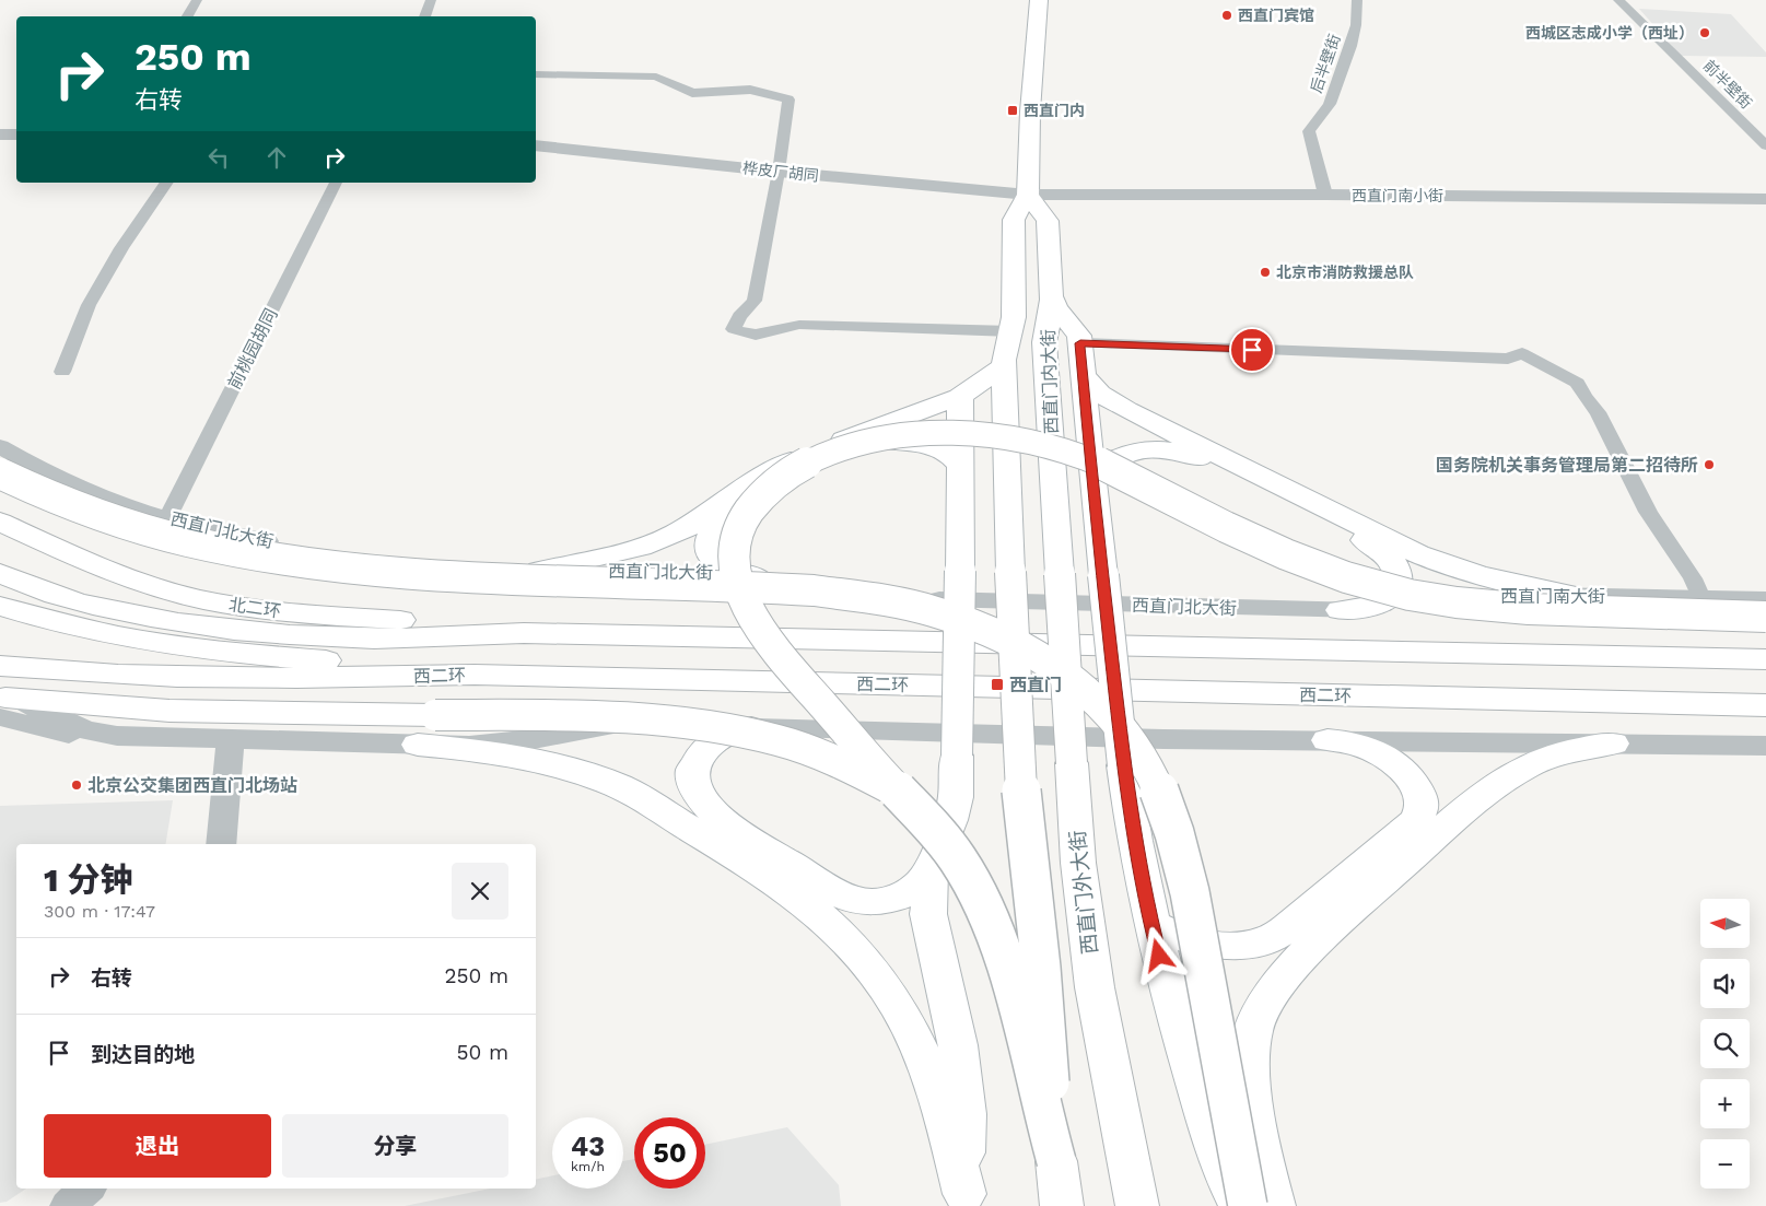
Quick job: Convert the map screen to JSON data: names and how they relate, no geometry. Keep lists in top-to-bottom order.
{
  "streets": {
    "main road": [
      "西直门内大街",
      "北二环",
      "西二环",
      "西直门外大街"
    ],
    "street": [
      "后半壁街",
      "前半壁街",
      "桦皮厂胡同",
      "西直门南小街",
      "前桃园胡同",
      "西直门北大街",
      "西直门南大街"
    ]
  },
  "crossings": [
    ["后半壁街", "西直门南小街"],
    ["桦皮厂胡同", "西直门南小街"],
    ["桦皮厂胡同", "西直门内大街"],
    ["西直门南小街", "西直门内大街"],
    ["前桃园胡同", "西直门北大街"],
    ["西直门内大街", "西直门外大街"],
    ["西直门北大街", "西直门南大街"]
  ],
  "places": {
    "other": [
      "西直门宾馆",
      "西城区志成小学（西址）",
      "北京市消防救援总队",
      "国务院机关事务管理局第二招待所",
      "北京公交集团西直门北场站"
    ],
    "transit": ["西直门内", "西直门"]
  },
  "north": "left",
  "page": {
    "turn": ["250 m", "右转"],
    "heading": ["1 分钟", "300 m · 17:47"],
    "map_buttons": ["+", "−"],
    "list": [
      {
        "name": "右转",
        "value": "250 m"
      },
      {
        "name": "到达目的地",
        "value": "50 m"
      }
    ],
    "buttons": ["退出", "分享"],
    "speed": "43 km/h",
    "limit": "50"
  }
}
